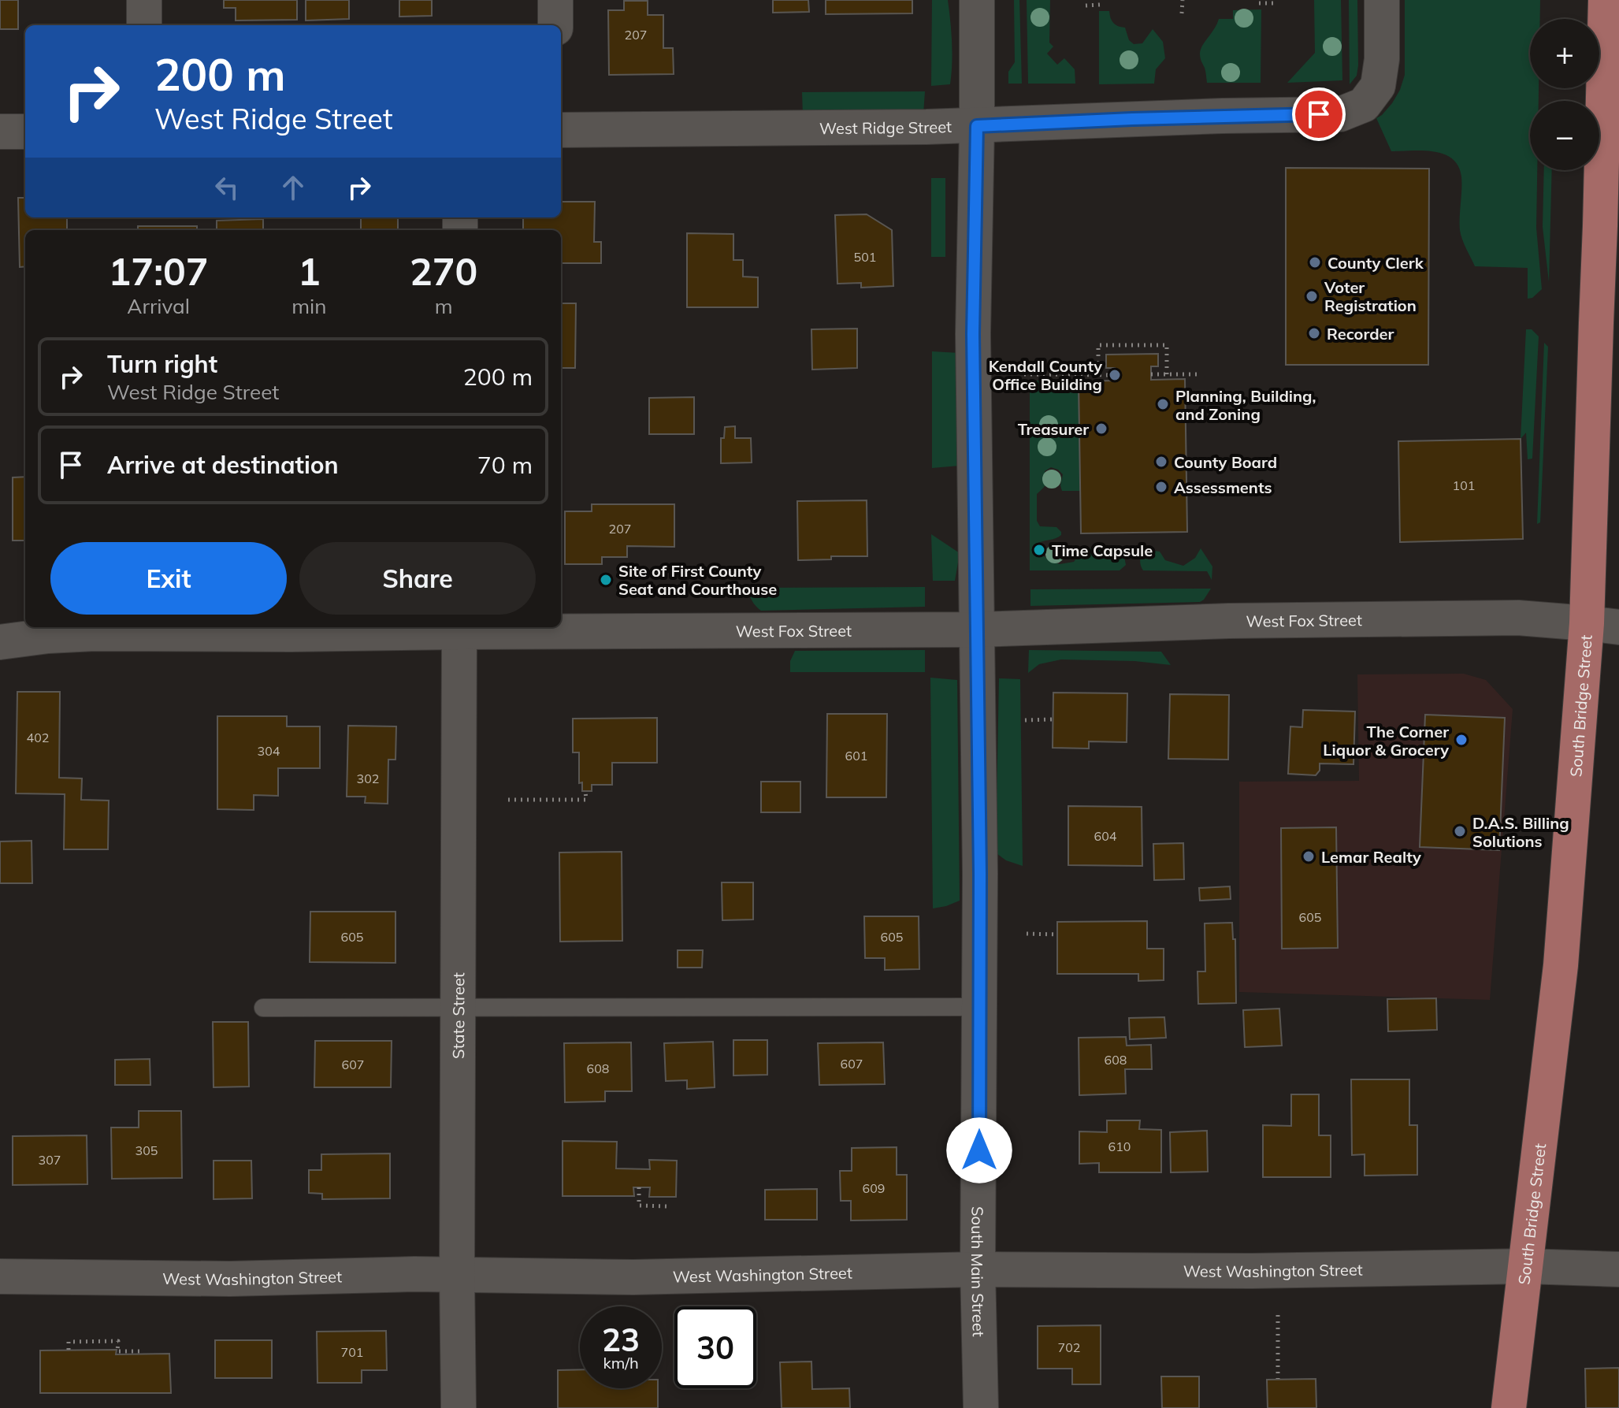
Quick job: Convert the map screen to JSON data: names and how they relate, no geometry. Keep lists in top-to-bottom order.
{
  "streets": {
    "highway": ["South Bridge Street"],
    "street": [
      "West Ridge Street",
      "West Fox Street",
      "State Street",
      "West Washington Street",
      "South Main Street"
    ]
  },
  "crossings": [
    ["West Ridge Street", "South Main Street"],
    ["West Fox Street", "South Bridge Street"],
    ["West Fox Street", "State Street"],
    ["West Fox Street", "South Main Street"],
    ["South Bridge Street", "West Washington Street"],
    ["State Street", "West Washington Street"],
    ["West Washington Street", "South Main Street"]
  ],
  "places": [
    "County Clerk",
    "Voter Registration",
    "Recorder",
    "Kendall County Office Building",
    "Planning, Building, and Zoning",
    "Treasurer",
    "County Board",
    "Assessments",
    "Time Capsule",
    "Site of First County Seat and Courthouse",
    "The Corner Liquor & Grocery",
    "D.A.S. Billing Solutions",
    "Lemar Realty"
  ],
  "house_numbers": [
    "207",
    "501",
    "101",
    "207",
    "402",
    "304",
    "601",
    "302",
    "604",
    "605",
    "605",
    "605",
    "608",
    "607",
    "607",
    "608",
    "610",
    "305",
    "307",
    "609",
    "702",
    "701"
  ],
  "page": {
    "map_buttons": ["+", "−"],
    "turn": ["200 m", "West Ridge Street"],
    "eta": [
      "17:07",
      "Arrival",
      "1",
      "min",
      "270",
      "m"
    ],
    "list": [
      {
        "name": "Turn right",
        "note": "West Ridge Street",
        "value": "200 m"
      },
      {
        "name": "Arrive at destination",
        "value": "70 m"
      }
    ],
    "buttons": ["Exit", "Share"],
    "speed": "23 km/h",
    "limit": "30"
  }
}
